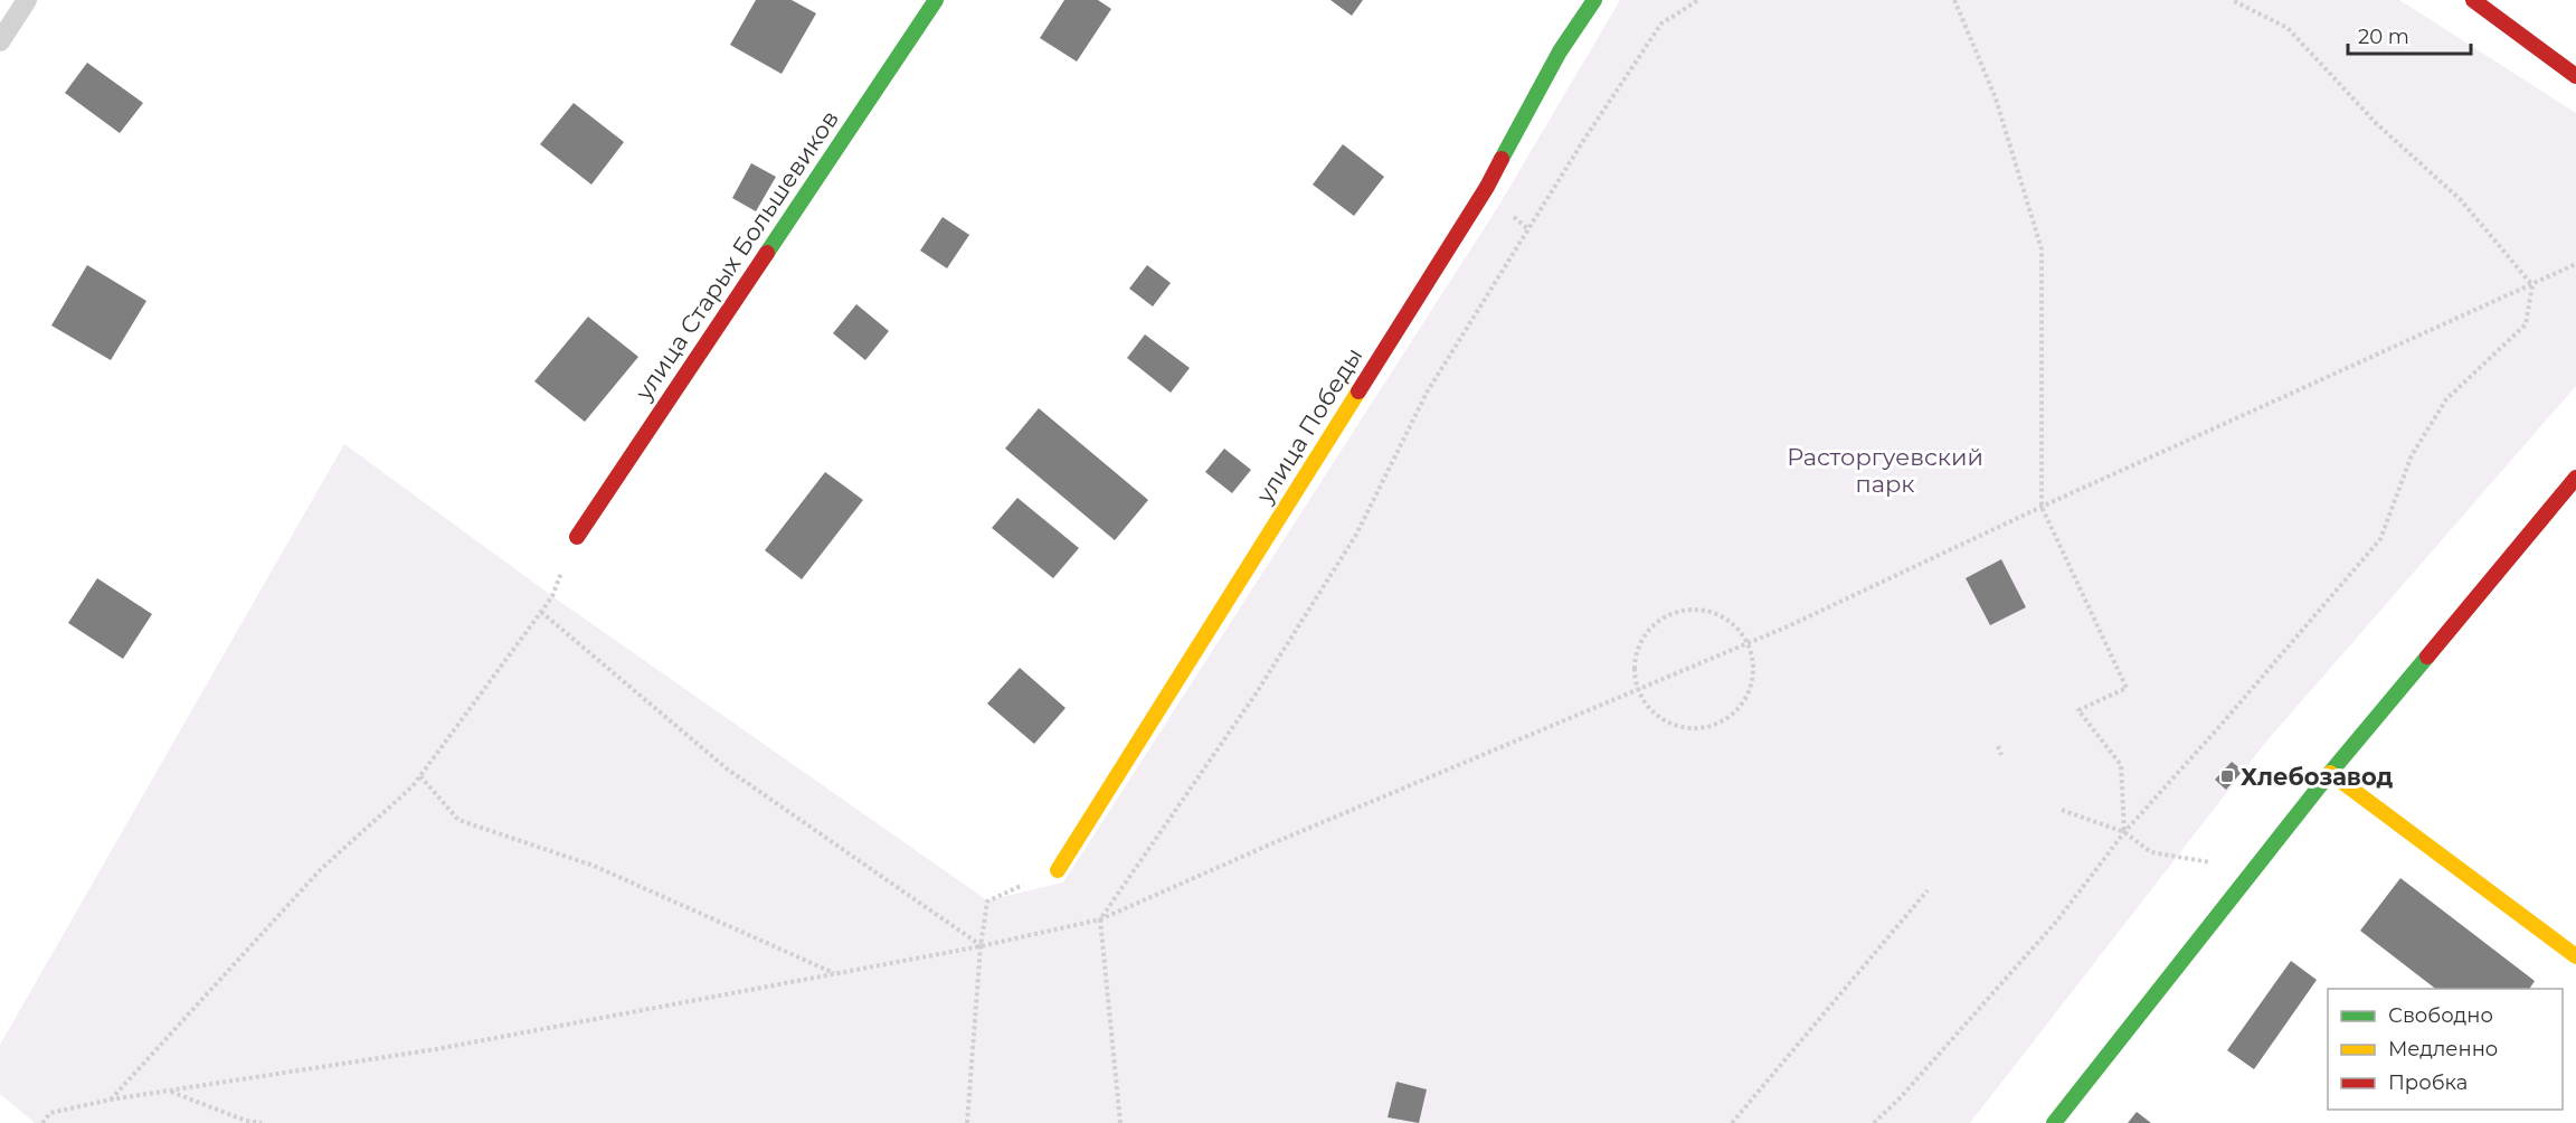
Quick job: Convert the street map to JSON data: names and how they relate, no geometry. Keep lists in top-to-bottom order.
{
  "streets": {
    "street": ["улица Старых Большевиков", "улица Победы"]
  },
  "parks": ["Расторгуевский парк"],
  "places": {
    "transit": ["Хлебозавод"]
  },
  "legend": ["Свободно", "Медленно", "Пробка"],
  "scale_bar": "20 m"
}
